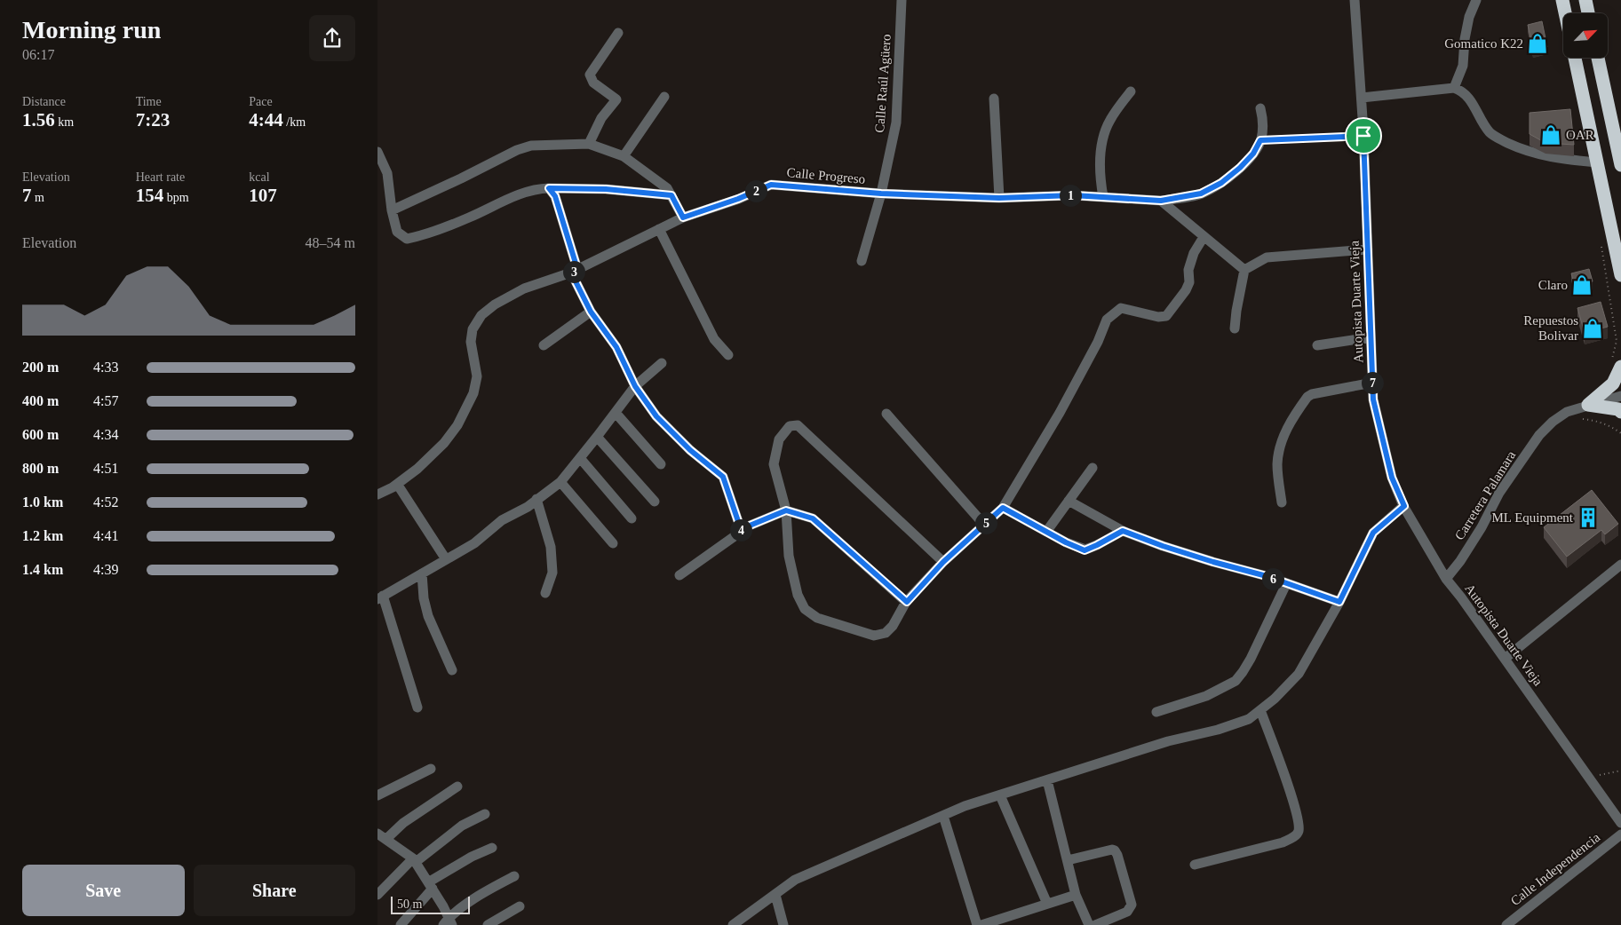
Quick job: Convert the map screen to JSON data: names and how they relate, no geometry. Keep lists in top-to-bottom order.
{
  "streets": {
    "street": [
      "Calle Raúl Agüero",
      "Calle Progreso",
      "Autopista Duarte Vieja",
      "Carretera Palamara",
      "Calle Independencia"
    ]
  },
  "crossings": [
    ["Calle Raúl Agüero", "Calle Progreso"],
    ["Autopista Duarte Vieja", "Carretera Palamara"]
  ],
  "places": {
    "shop": [
      "Gomatico K22",
      "OAR",
      "Claro",
      "Repuestos Bolivar"
    ],
    "building": ["ML Equipment"]
  },
  "scale_bar": "50 m",
  "north": "top right",
  "page": {
    "heading": ["Morning run", "06:17"],
    "stats": [
      ["Distance", "1.56 km"],
      ["Time", "7:23"],
      ["Pace", "4:44 /km"],
      ["Elevation", "7 m"],
      ["Heart rate", "154 bpm"],
      ["kcal", "107"]
    ],
    "pins": [
      "2",
      "1",
      "3",
      "7",
      "5",
      "4",
      "6"
    ],
    "chart": ["Elevation", "48–54 m"],
    "list": [
      {
        "name": "200 m",
        "note": "4:33"
      },
      {
        "name": "400 m",
        "note": "4:57"
      },
      {
        "name": "600 m",
        "note": "4:34"
      },
      {
        "name": "800 m",
        "note": "4:51"
      },
      {
        "name": "1.0 km",
        "note": "4:52"
      },
      {
        "name": "1.2 km",
        "note": "4:41"
      },
      {
        "name": "1.4 km",
        "note": "4:39"
      }
    ],
    "buttons": ["Save", "Share"],
    "scale": "50 m"
  }
}
